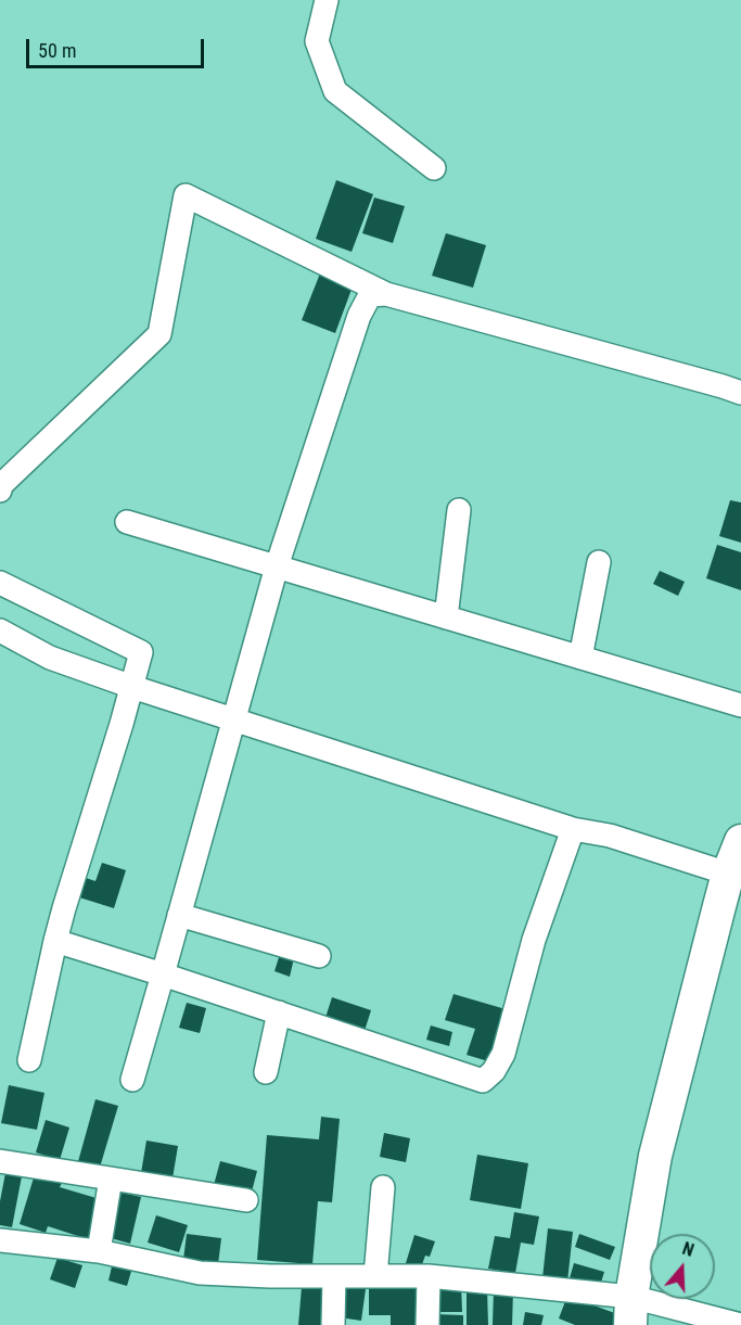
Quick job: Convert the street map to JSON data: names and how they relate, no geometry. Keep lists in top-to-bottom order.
{
  "scale_bar": "50 m",
  "north": "top"
}
